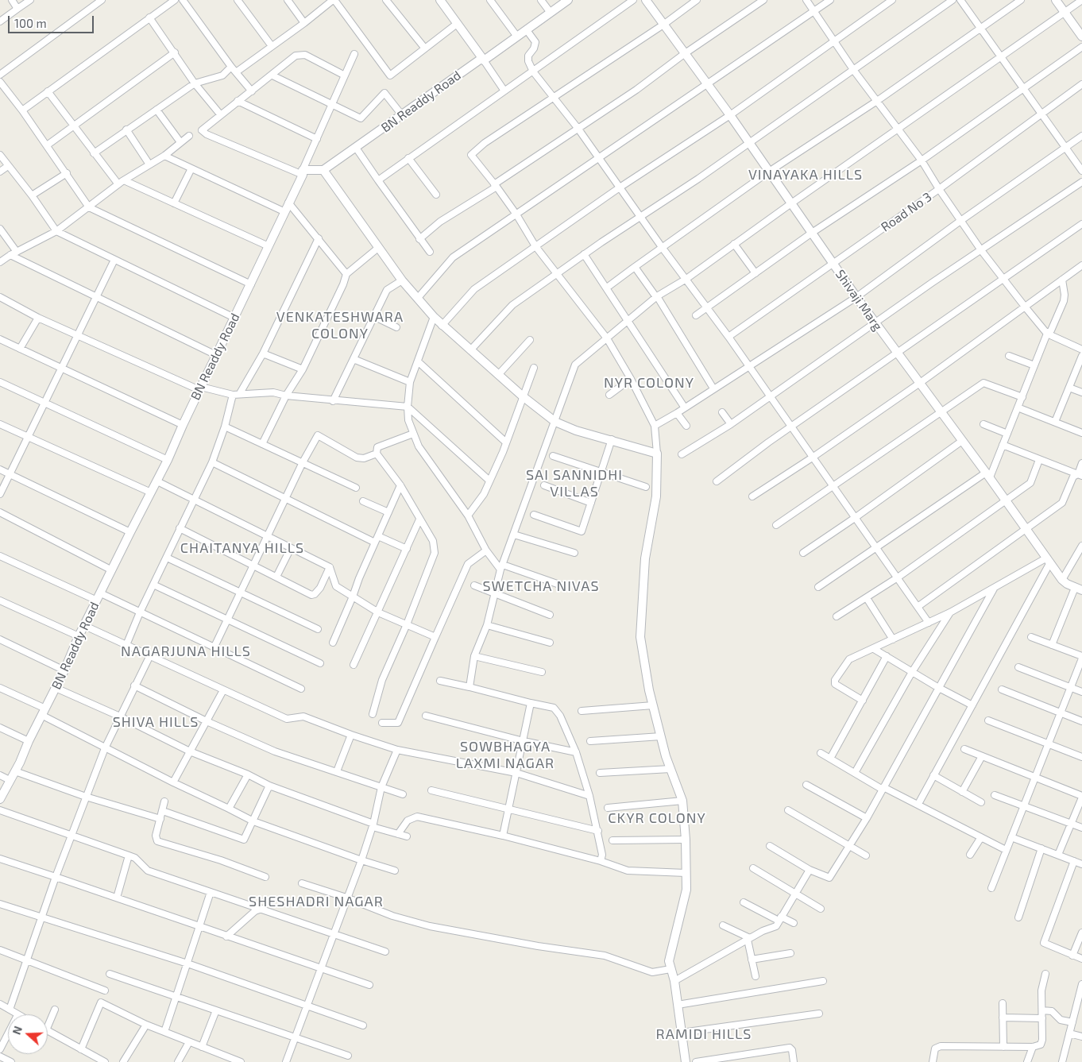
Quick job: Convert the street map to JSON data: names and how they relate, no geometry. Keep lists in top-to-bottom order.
{
  "streets": {
    "street": ["BN Readdy Road", "Road No 3", "Shivaji Marg"]
  },
  "crossings": [
    ["Road No 3", "Shivaji Marg"]
  ],
  "districts": [
    "VINAYAKA HILLS",
    "VENKATESHWARA COLONY",
    "NYR COLONY",
    "SAI SANNIDHI VILLAS",
    "CHAITANYA HILLS",
    "SWETCHA NIVAS",
    "NAGARJUNA HILLS",
    "SHIVA HILLS",
    "SOWBHAGYA LAXMI NAGAR",
    "CKYR COLONY",
    "SHESHADRI NAGAR",
    "RAMIDI HILLS"
  ],
  "scale_bar": "100 m",
  "north": "left"
}
